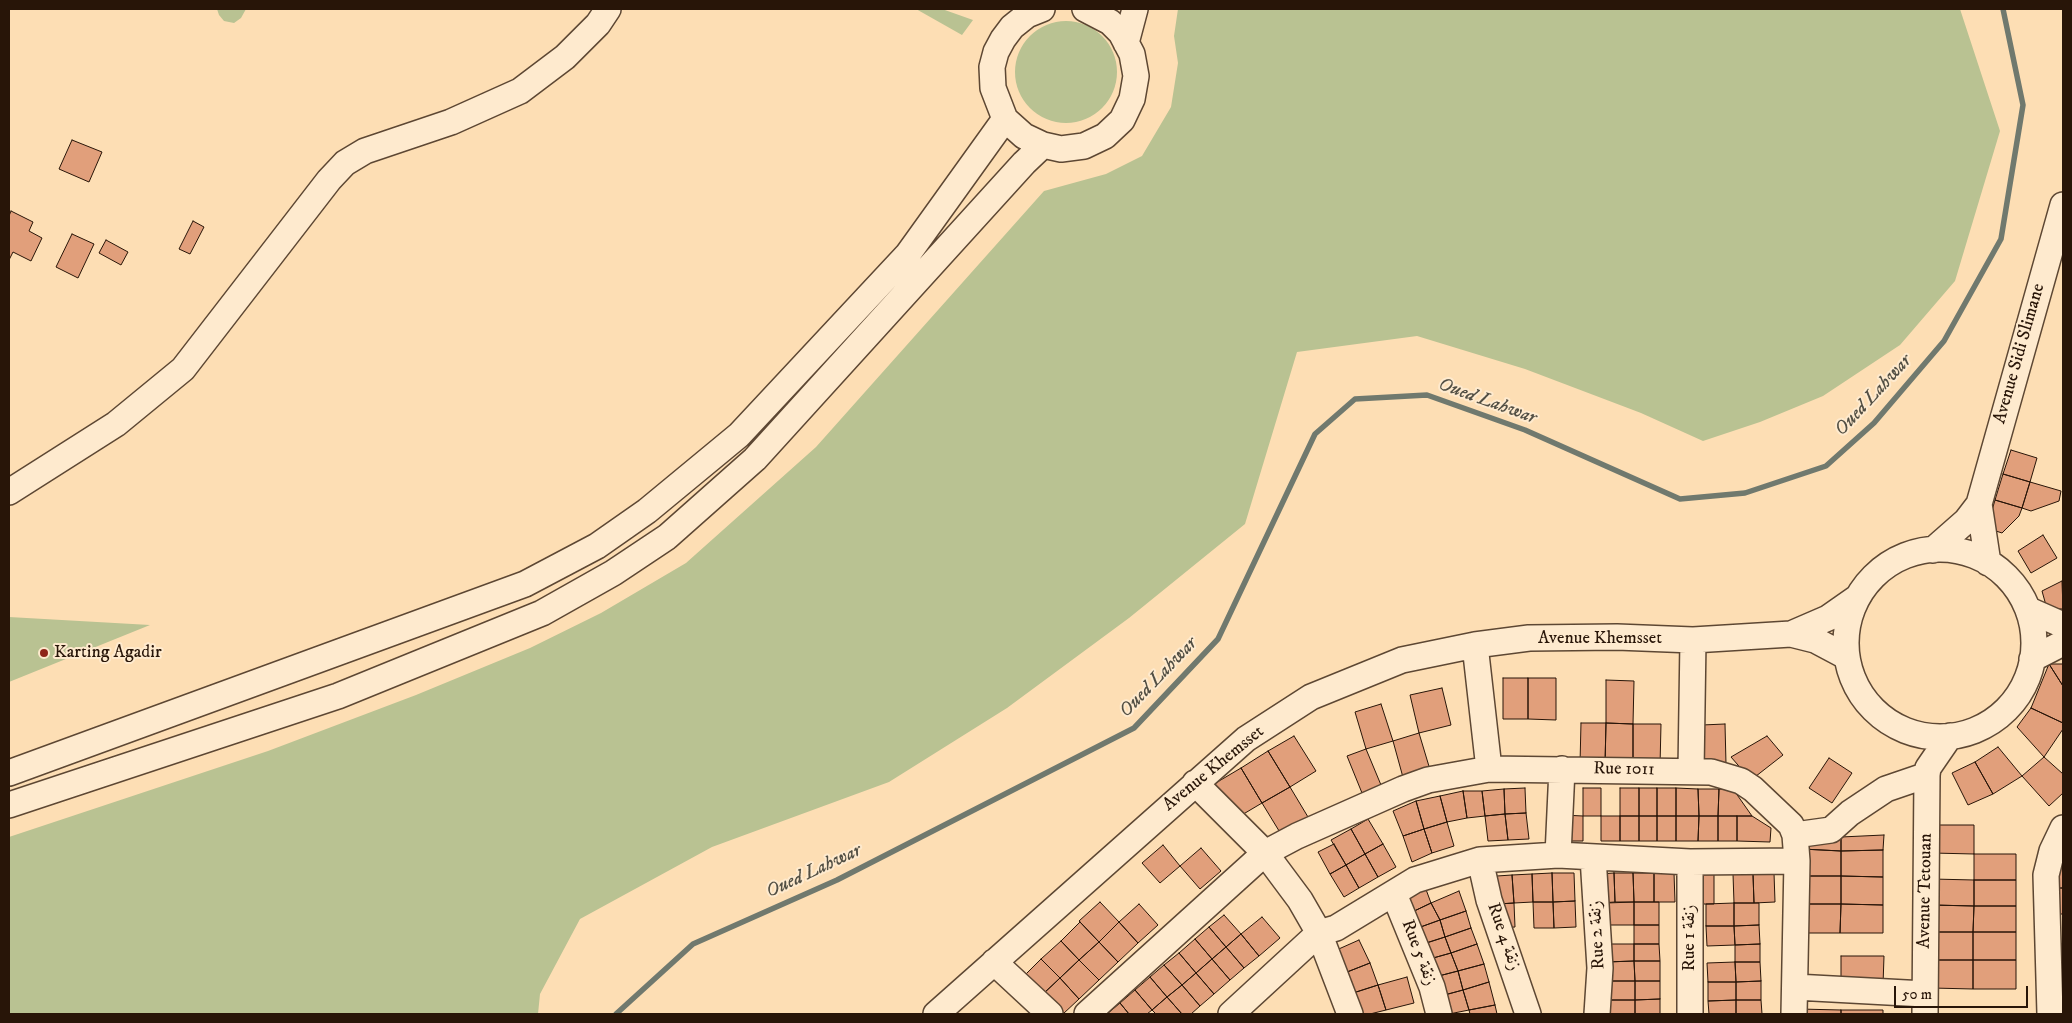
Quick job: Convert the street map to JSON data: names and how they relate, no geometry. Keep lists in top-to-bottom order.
{
  "streets": {
    "street": [
      "Avenue Sidi Slimane",
      "Avenue Khemsset",
      "Rue 1011",
      "Avenue Tetouan",
      "Rue 2 زنقة",
      "Rue 4 زنقة",
      "Rue 1 زنقة",
      "Rue 5 زنقة"
    ]
  },
  "water": ["Oued Lahwar"],
  "places": ["Karting Agadir"],
  "scale_bar": "50 m"
}
